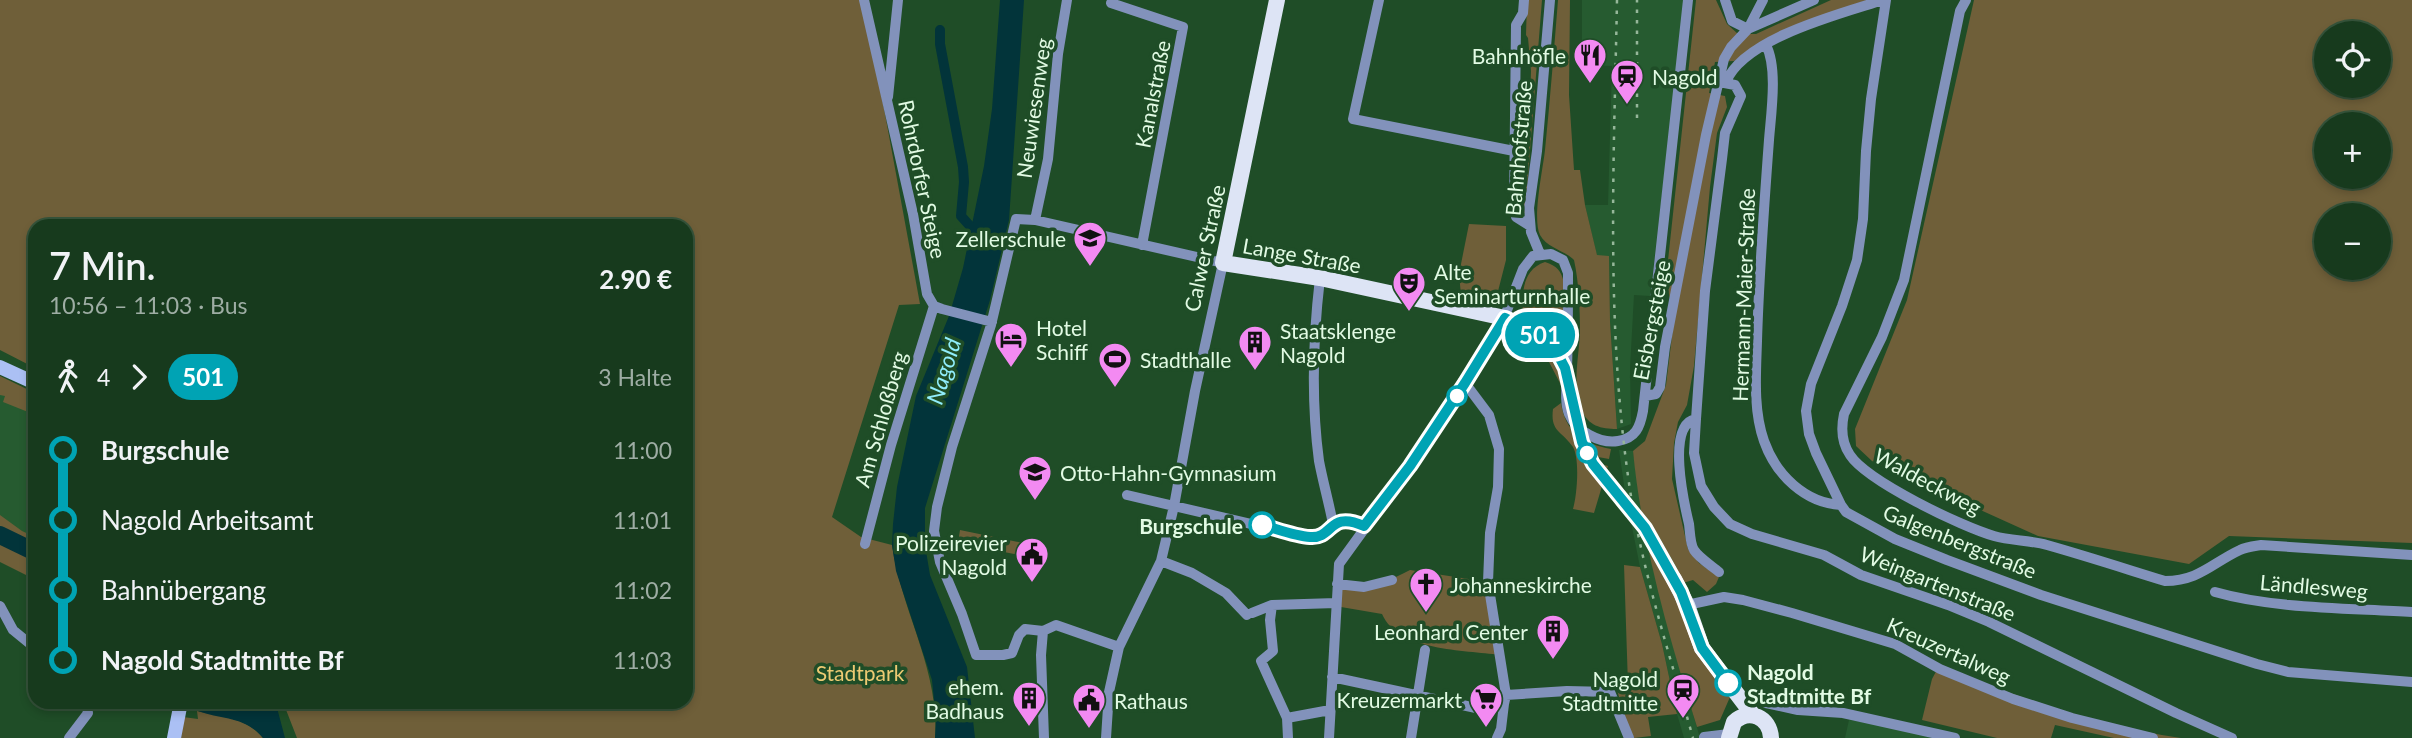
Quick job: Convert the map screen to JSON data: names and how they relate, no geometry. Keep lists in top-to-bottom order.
{
  "streets": {
    "main road": ["Calwer Straße", "Lange Straße"],
    "street": [
      "Kanalstraße",
      "Neuwiesenweg",
      "Bahnhofstraße",
      "Rohrdorfer Steige",
      "Hermann-Maier-Straße",
      "Eisbergsteige",
      "Am Schloßberg",
      "Waldeckweg",
      "Galgenbergstraße",
      "Weingartenstraße",
      "Ländlesweg",
      "Kreuzertalweg"
    ]
  },
  "crossings": [
    ["Kanalstraße", "Lange Straße"],
    ["Neuwiesenweg", "Lange Straße"],
    ["Bahnhofstraße", "Eisbergsteige"],
    ["Rohrdorfer Steige", "Am Schloßberg"],
    ["Calwer Straße", "Lange Straße"],
    ["Hermann-Maier-Straße", "Eisbergsteige"],
    ["Hermann-Maier-Straße", "Galgenbergstraße"],
    ["Eisbergsteige", "Galgenbergstraße"],
    ["Eisbergsteige", "Weingartenstraße"]
  ],
  "water": ["Nagold"],
  "parks": ["Stadtpark"],
  "places": {
    "restaurant": ["Bahnhöfle"],
    "station": ["Nagold", "Nagold Stadtmitte"],
    "school or university": ["Zellerschule", "Otto-Hahn-Gymnasium"],
    "theatre": ["Alte Seminarturnhalle"],
    "hotel": ["Hotel Schiff"],
    "building": ["Staatsklenge Nagold", "Leonhard Center", "ehem. Badhaus"],
    "sports": ["Stadthalle"],
    "other": ["Burgschule", "Nagold Stadtmitte Bf"],
    "public building": ["Polizeirevier Nagold", "Rathaus"],
    "church": ["Johanneskirche"],
    "supermarket": ["Kreuzermarkt"]
  },
  "lines": ["bus line 501"],
  "page": {
    "on_map": "501",
    "map_buttons": ["+", "−"],
    "heading": ["7 Min.", "10:56 – 11:03 · Bus", "2.90 €"],
    "legs": ["4", "501", "3 Halte"],
    "list": [
      {
        "name": "Burgschule",
        "value": "11:00"
      },
      {
        "name": "Nagold Arbeitsamt",
        "value": "11:01"
      },
      {
        "name": "Bahnübergang",
        "value": "11:02"
      },
      {
        "name": "Nagold Stadtmitte Bf",
        "value": "11:03"
      }
    ]
  }
}
